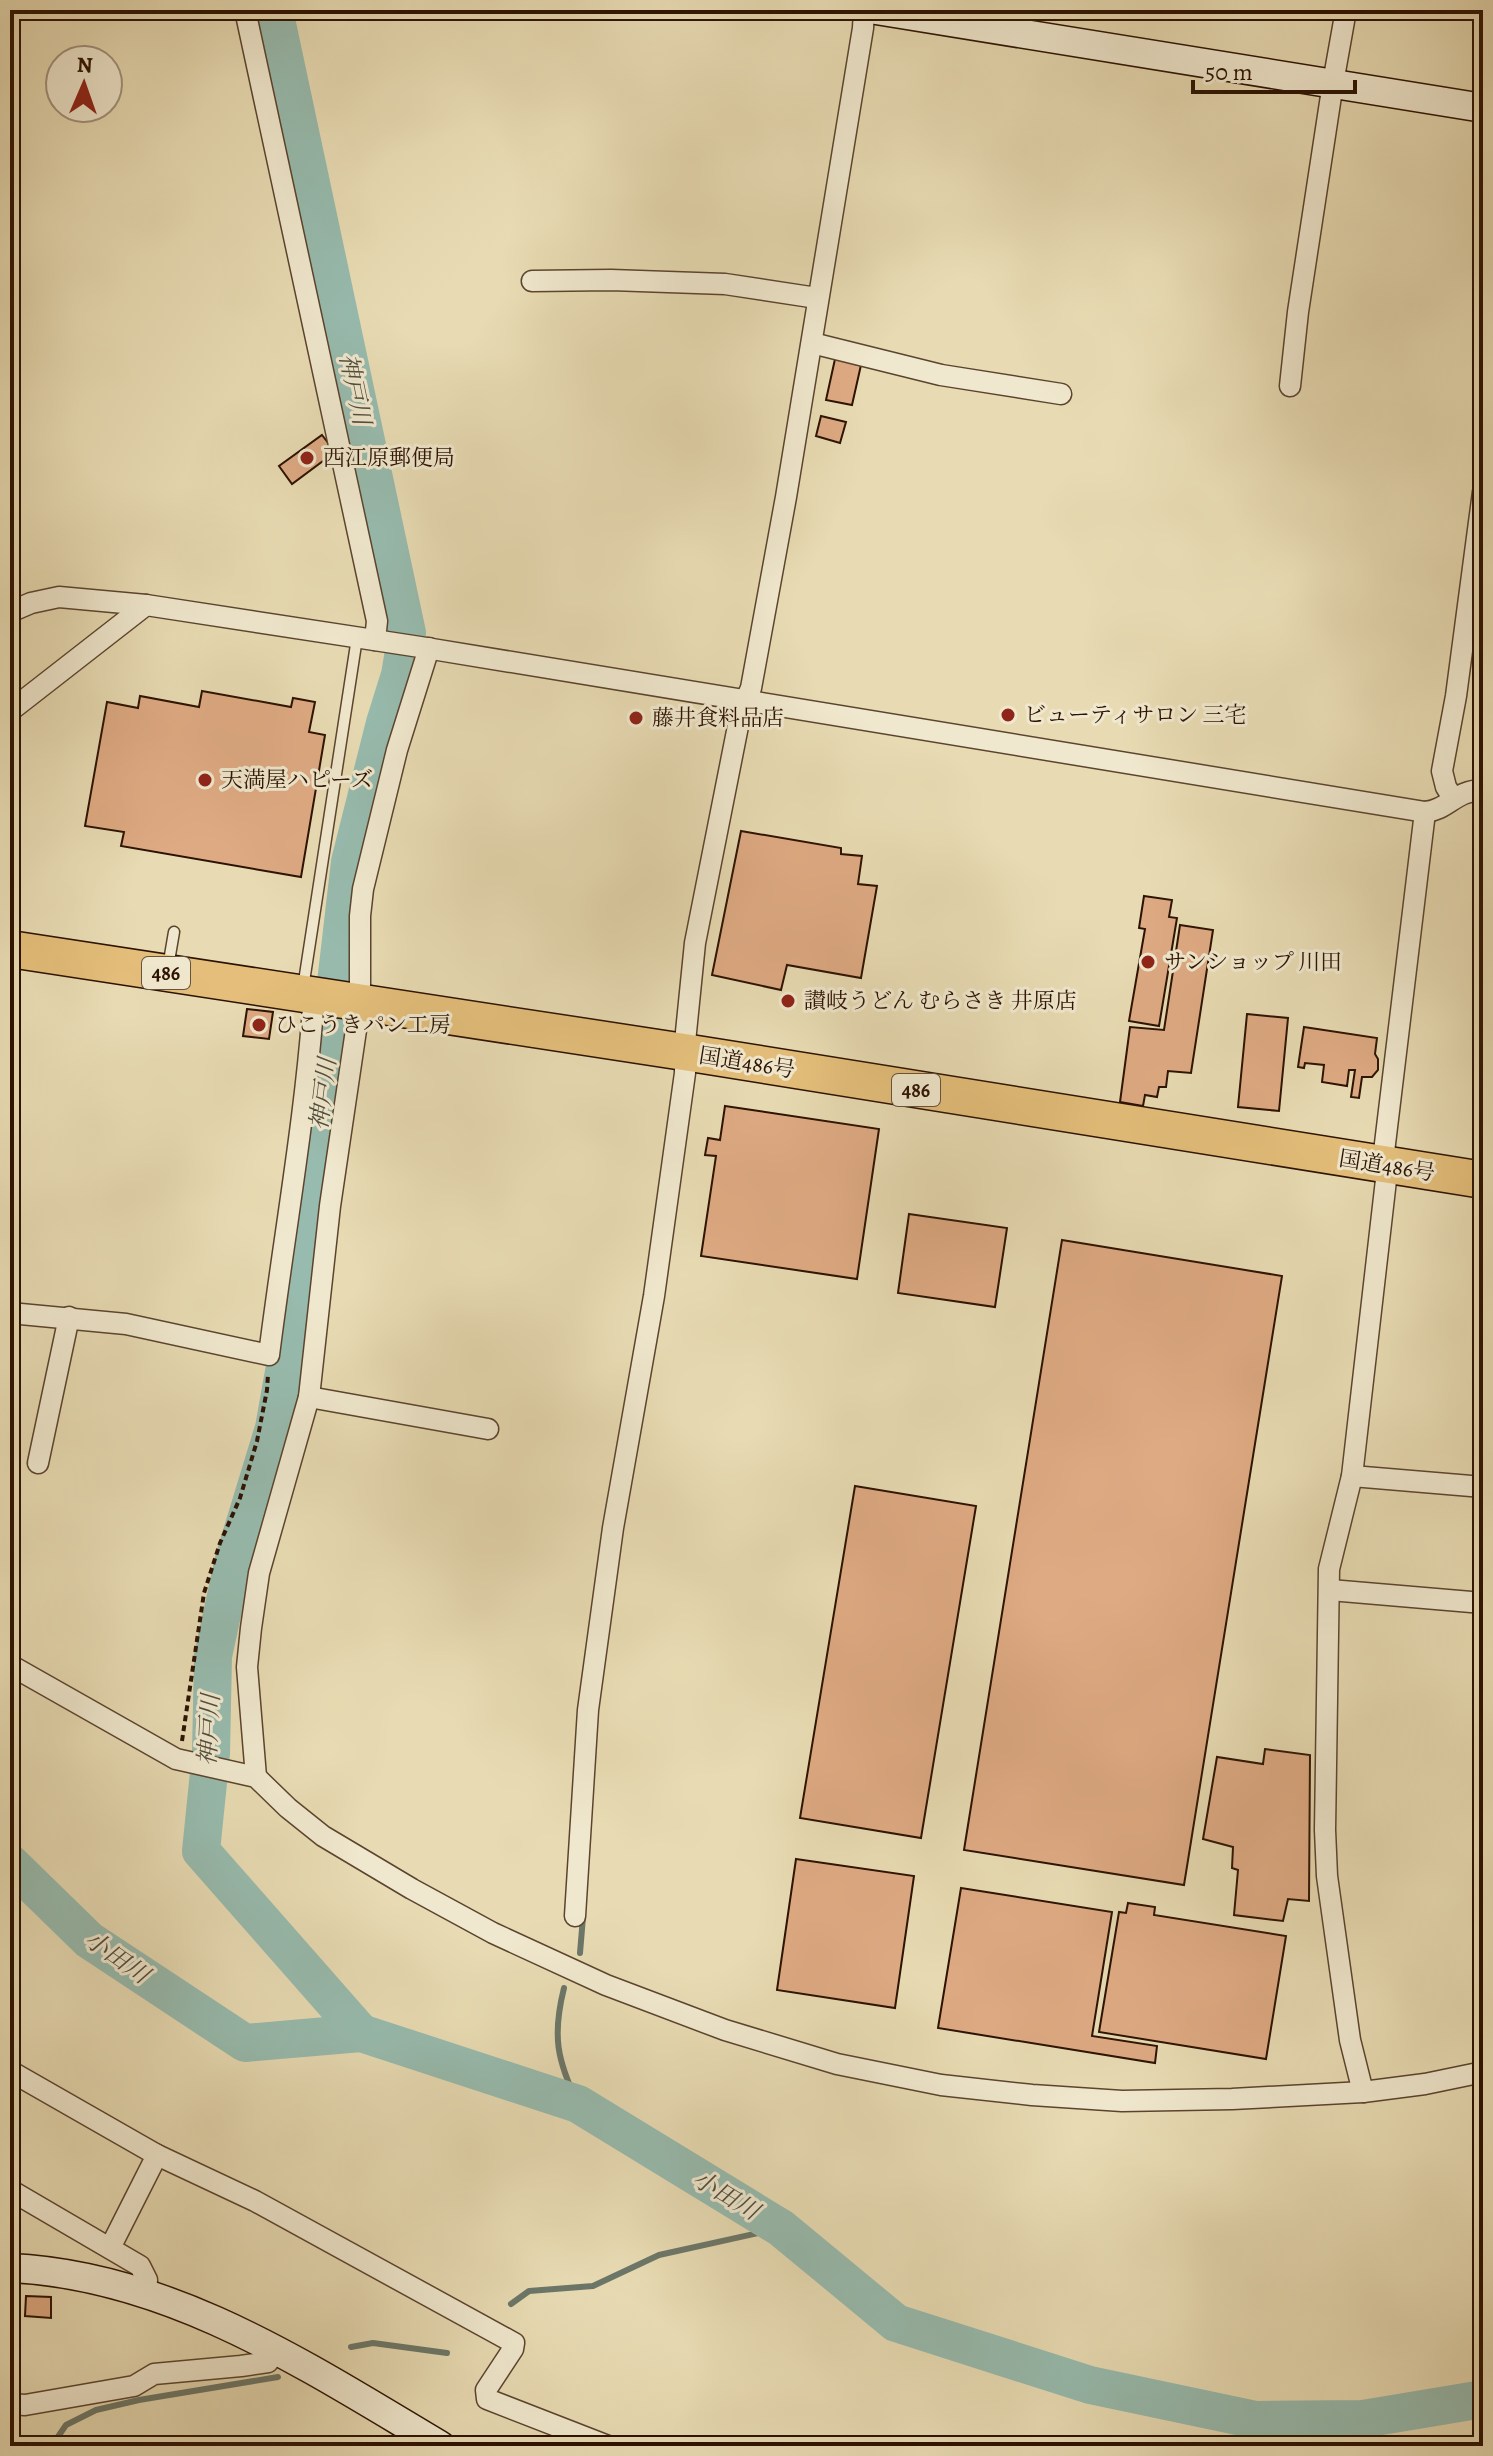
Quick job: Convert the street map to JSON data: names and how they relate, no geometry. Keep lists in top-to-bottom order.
{
  "streets": {
    "highway": ["486", "国道486号"]
  },
  "water": ["神戸川", "小田川"],
  "places": [
    "西江原郵便局",
    "ビューティサロン 三宅",
    "藤井食料品店",
    "天満屋ハピーズ",
    "サンショップ 川田",
    "讃岐うどん むらさき 井原店",
    "ひこうきパン工房"
  ],
  "scale_bar": "50 m",
  "north": "top"
}
